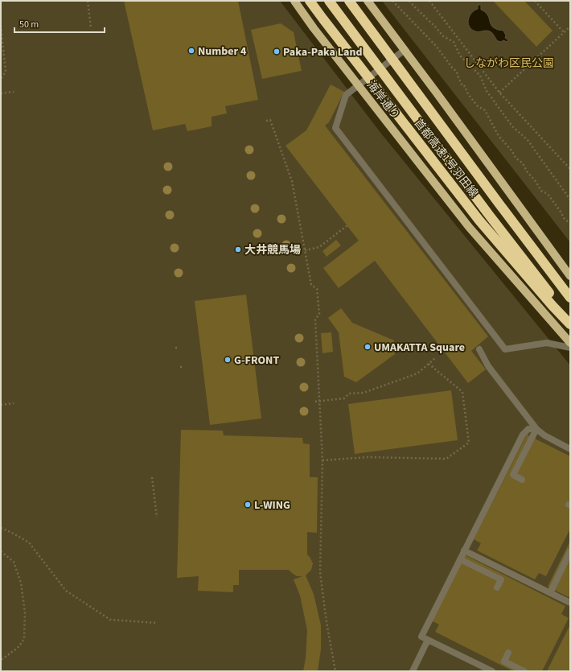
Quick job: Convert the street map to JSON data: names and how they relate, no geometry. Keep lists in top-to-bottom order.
{
  "streets": {
    "highway": ["首都高速1号羽田線"],
    "main road": ["海岸通り"]
  },
  "parks": ["しながわ区民公園"],
  "places": [
    "Number 4",
    "Paka-Paka Land",
    "大井競馬場",
    "UMAKATTA Square",
    "G-FRONT",
    "L-WING"
  ],
  "scale_bar": "50 m"
}
